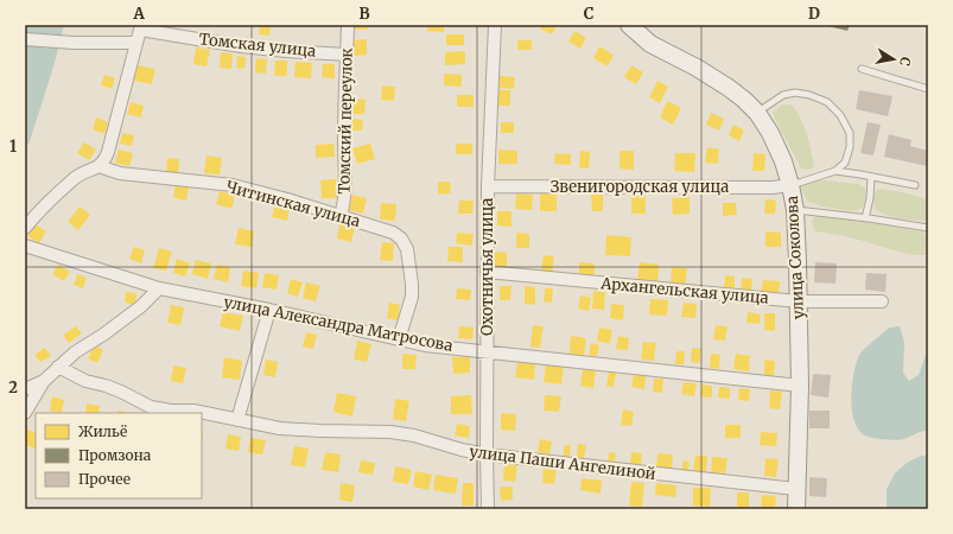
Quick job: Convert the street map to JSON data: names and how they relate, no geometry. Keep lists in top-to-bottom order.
{
  "streets": {
    "main road": ["улица Соколова"],
    "street": [
      "Томская улица",
      "Томский переулок",
      "Звенигородская улица",
      "Читинская улица",
      "Охотничья улица",
      "Архангельская улица",
      "улица Александра Матросова",
      "улица Паши Ангелиной"
    ]
  },
  "crossings": [
    ["Томская улица", "Томский переулок"],
    ["Томский переулок", "Читинская улица"],
    ["Звенигородская улица", "улица Соколова"],
    ["Звенигородская улица", "Охотничья улица"],
    ["Читинская улица", "улица Александра Матросова"],
    ["улица Соколова", "Архангельская улица"],
    ["улица Соколова", "улица Александра Матросова"],
    ["улица Соколова", "улица Паши Ангелиной"],
    ["Охотничья улица", "Архангельская улица"],
    ["Охотничья улица", "улица Александра Матросова"],
    ["Охотничья улица", "улица Паши Ангелиной"]
  ],
  "legend": ["Жильё", "Промзона", "Прочее"],
  "north": "right",
  "grid": {
    "columns": [
      "A",
      "B",
      "C",
      "D"
    ],
    "rows": ["1", "2"]
  }
}
